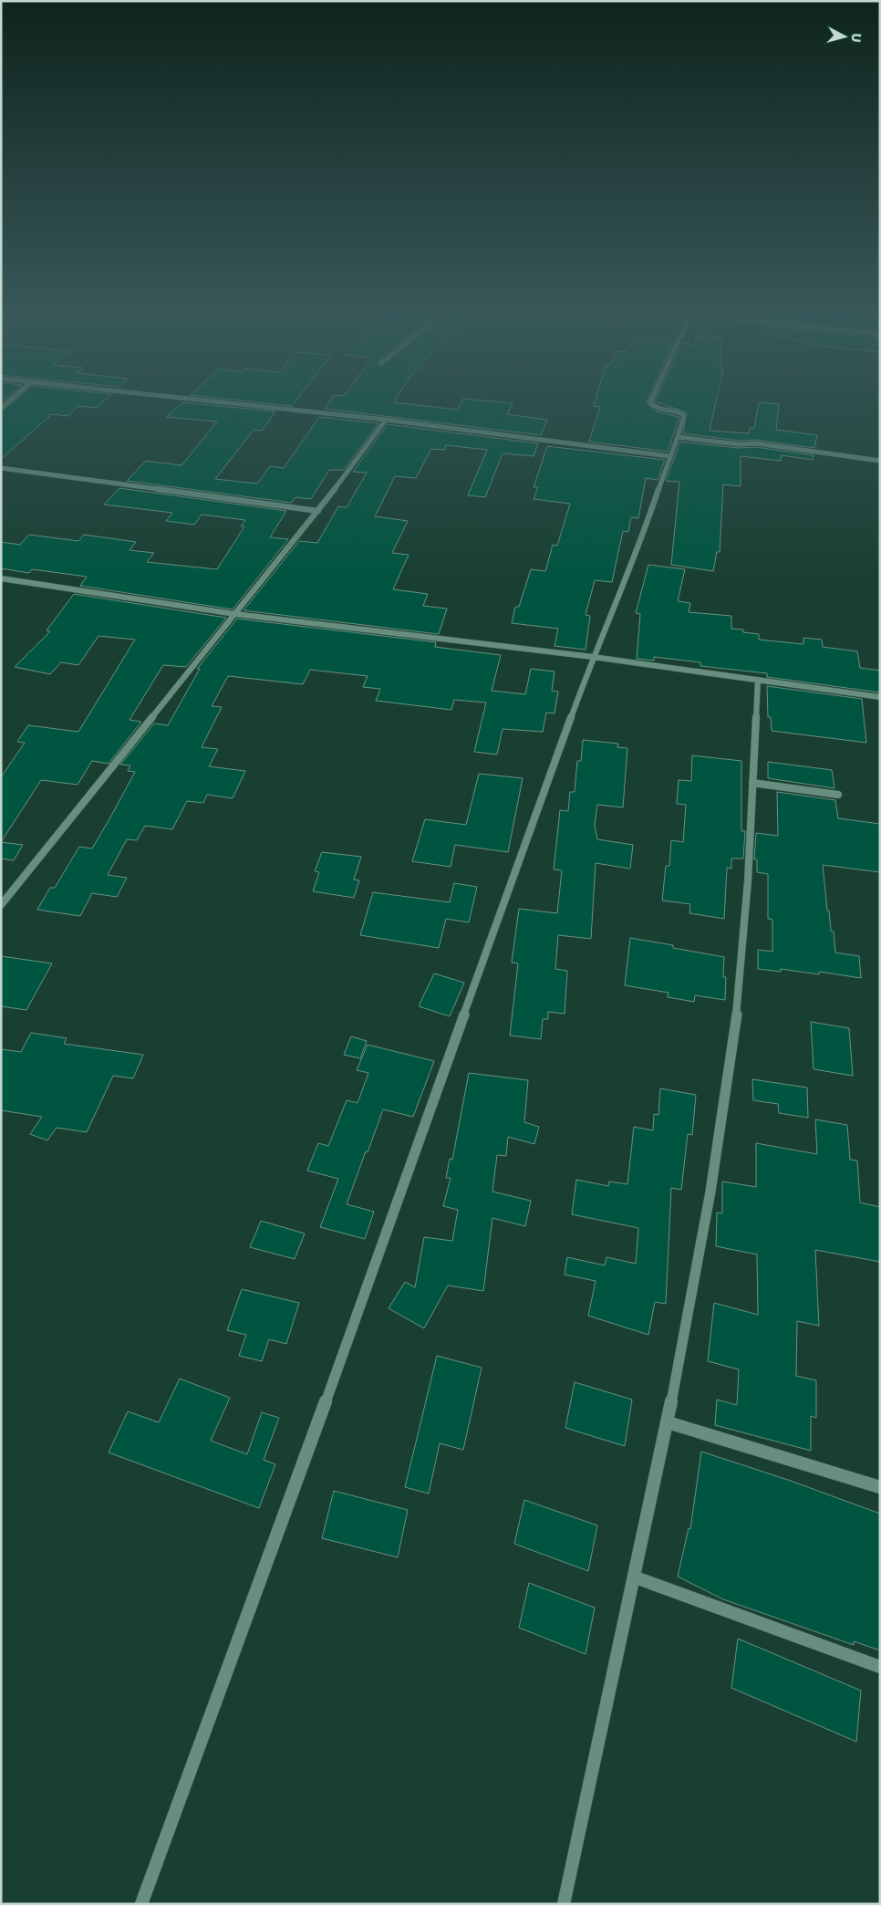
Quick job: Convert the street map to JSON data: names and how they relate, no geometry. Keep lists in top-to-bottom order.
{
  "north": "right"
}
